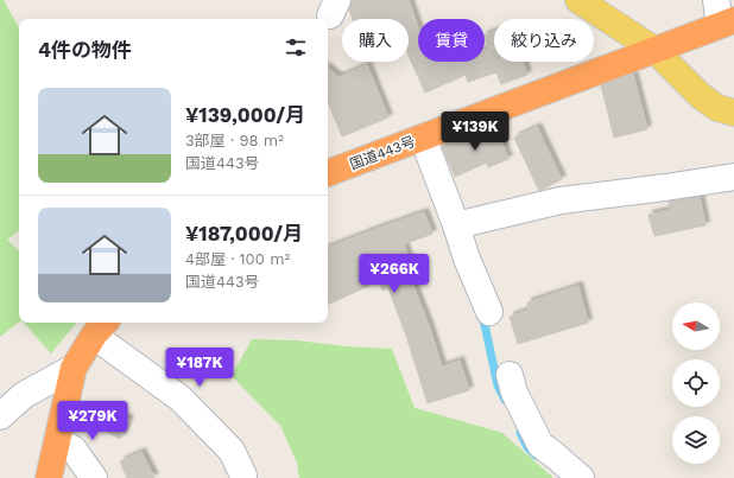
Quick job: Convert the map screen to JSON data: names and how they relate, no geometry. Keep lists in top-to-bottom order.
{
  "streets": {
    "highway": ["国道443号"]
  },
  "north": "left",
  "page": {
    "chip": ["購入", "賃貸", "絞り込み"],
    "heading": "4件の物件",
    "list": [
      {
        "name": "¥139,000/月",
        "note": "3部屋 · 98 m² · 国道443号"
      },
      {
        "name": "¥187,000/月",
        "note": "4部屋 · 100 m² · 国道443号"
      }
    ],
    "price": [
      "¥139K",
      "¥266K",
      "¥187K",
      "¥279K"
    ]
  }
}
